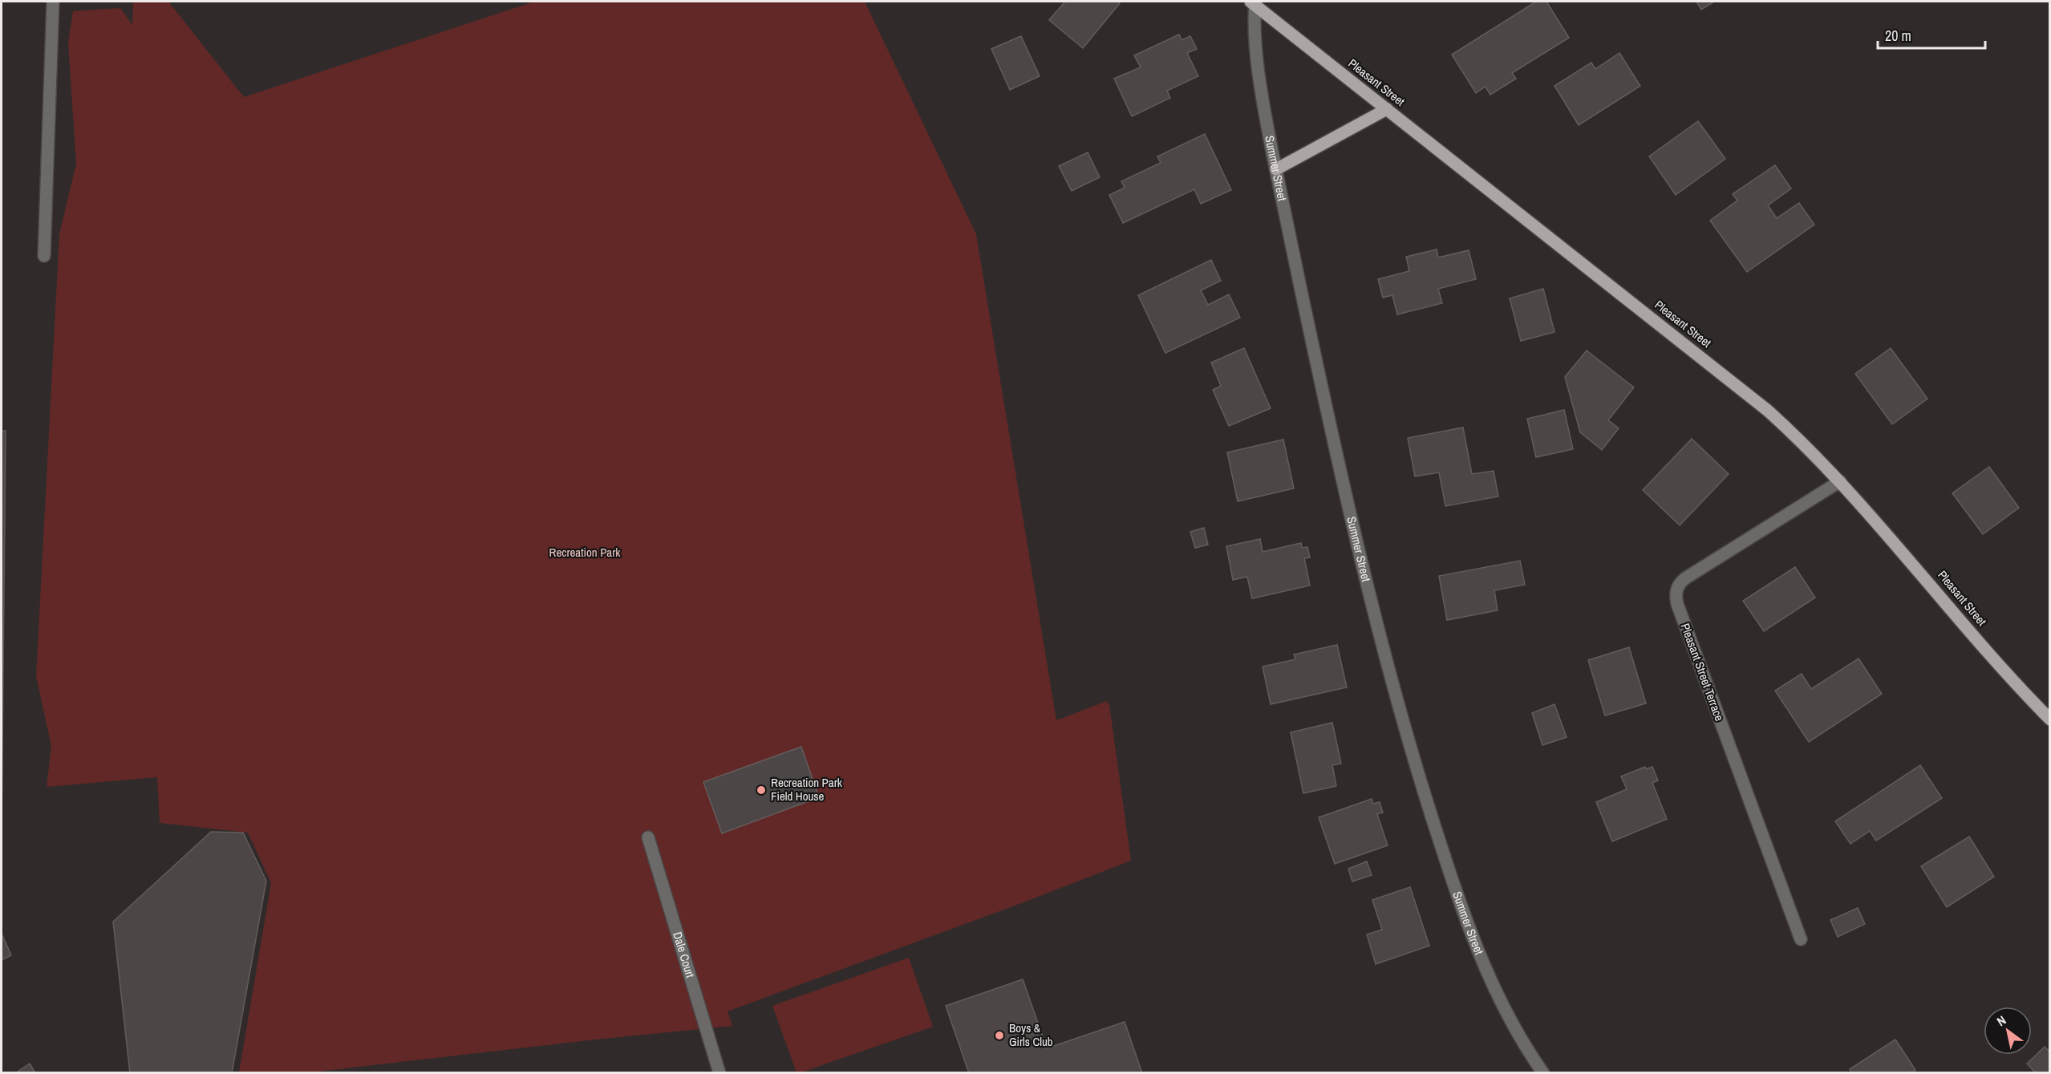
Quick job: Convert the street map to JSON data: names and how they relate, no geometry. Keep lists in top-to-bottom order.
{
  "streets": {
    "main road": ["Pleasant Street"],
    "street": ["Summer Street", "Pleasant Street Terrace", "Dale Court"]
  },
  "crossings": [
    ["Pleasant Street", "Summer Street"],
    ["Pleasant Street", "Pleasant Street Terrace"]
  ],
  "parks": ["Recreation Park"],
  "places": ["Recreation Park Field House", "Boys & Girls Club"],
  "scale_bar": "20 m",
  "north": "top left"
}
